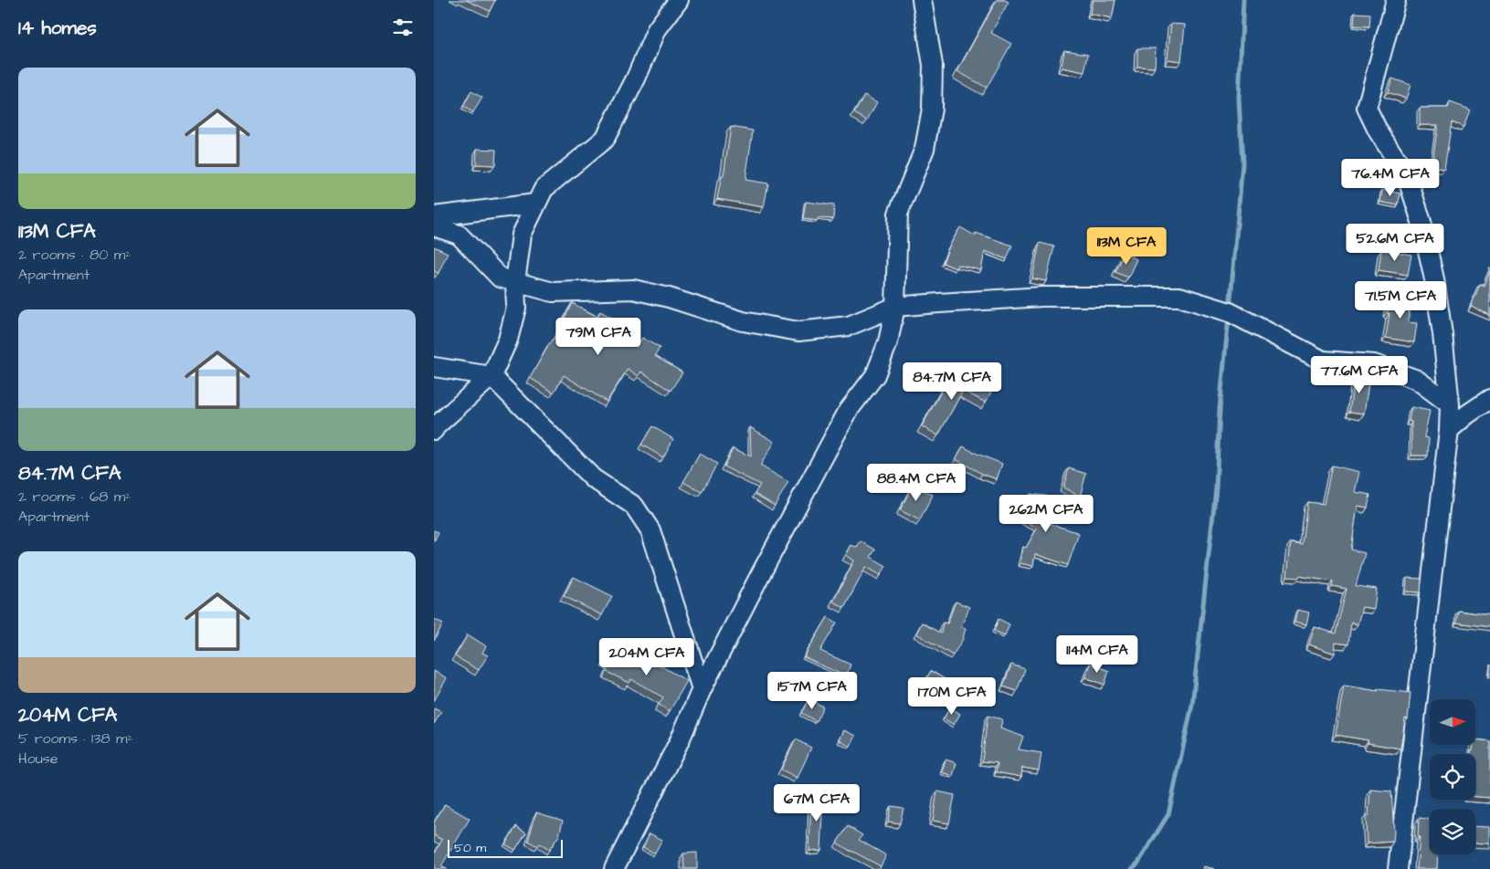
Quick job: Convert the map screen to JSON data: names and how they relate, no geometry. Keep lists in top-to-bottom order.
{
  "scale_bar": "50 m",
  "north": "right",
  "page": {
    "heading": "14 homes",
    "list": [
      {
        "name": "113M CFA",
        "note": "2 rooms · 80 m² · Apartment"
      },
      {
        "name": "84.7M CFA",
        "note": "2 rooms · 68 m² · Apartment"
      },
      {
        "name": "204M CFA",
        "note": "5 rooms · 138 m² · House"
      }
    ],
    "price": [
      "76.4M CFA",
      "52.6M CFA",
      "113M CFA",
      "71.5M CFA",
      "79M CFA",
      "77.6M CFA",
      "84.7M CFA",
      "88.4M CFA",
      "262M CFA",
      "114M CFA",
      "204M CFA",
      "157M CFA",
      "170M CFA",
      "67M CFA"
    ],
    "scale": "50 m"
  }
}
